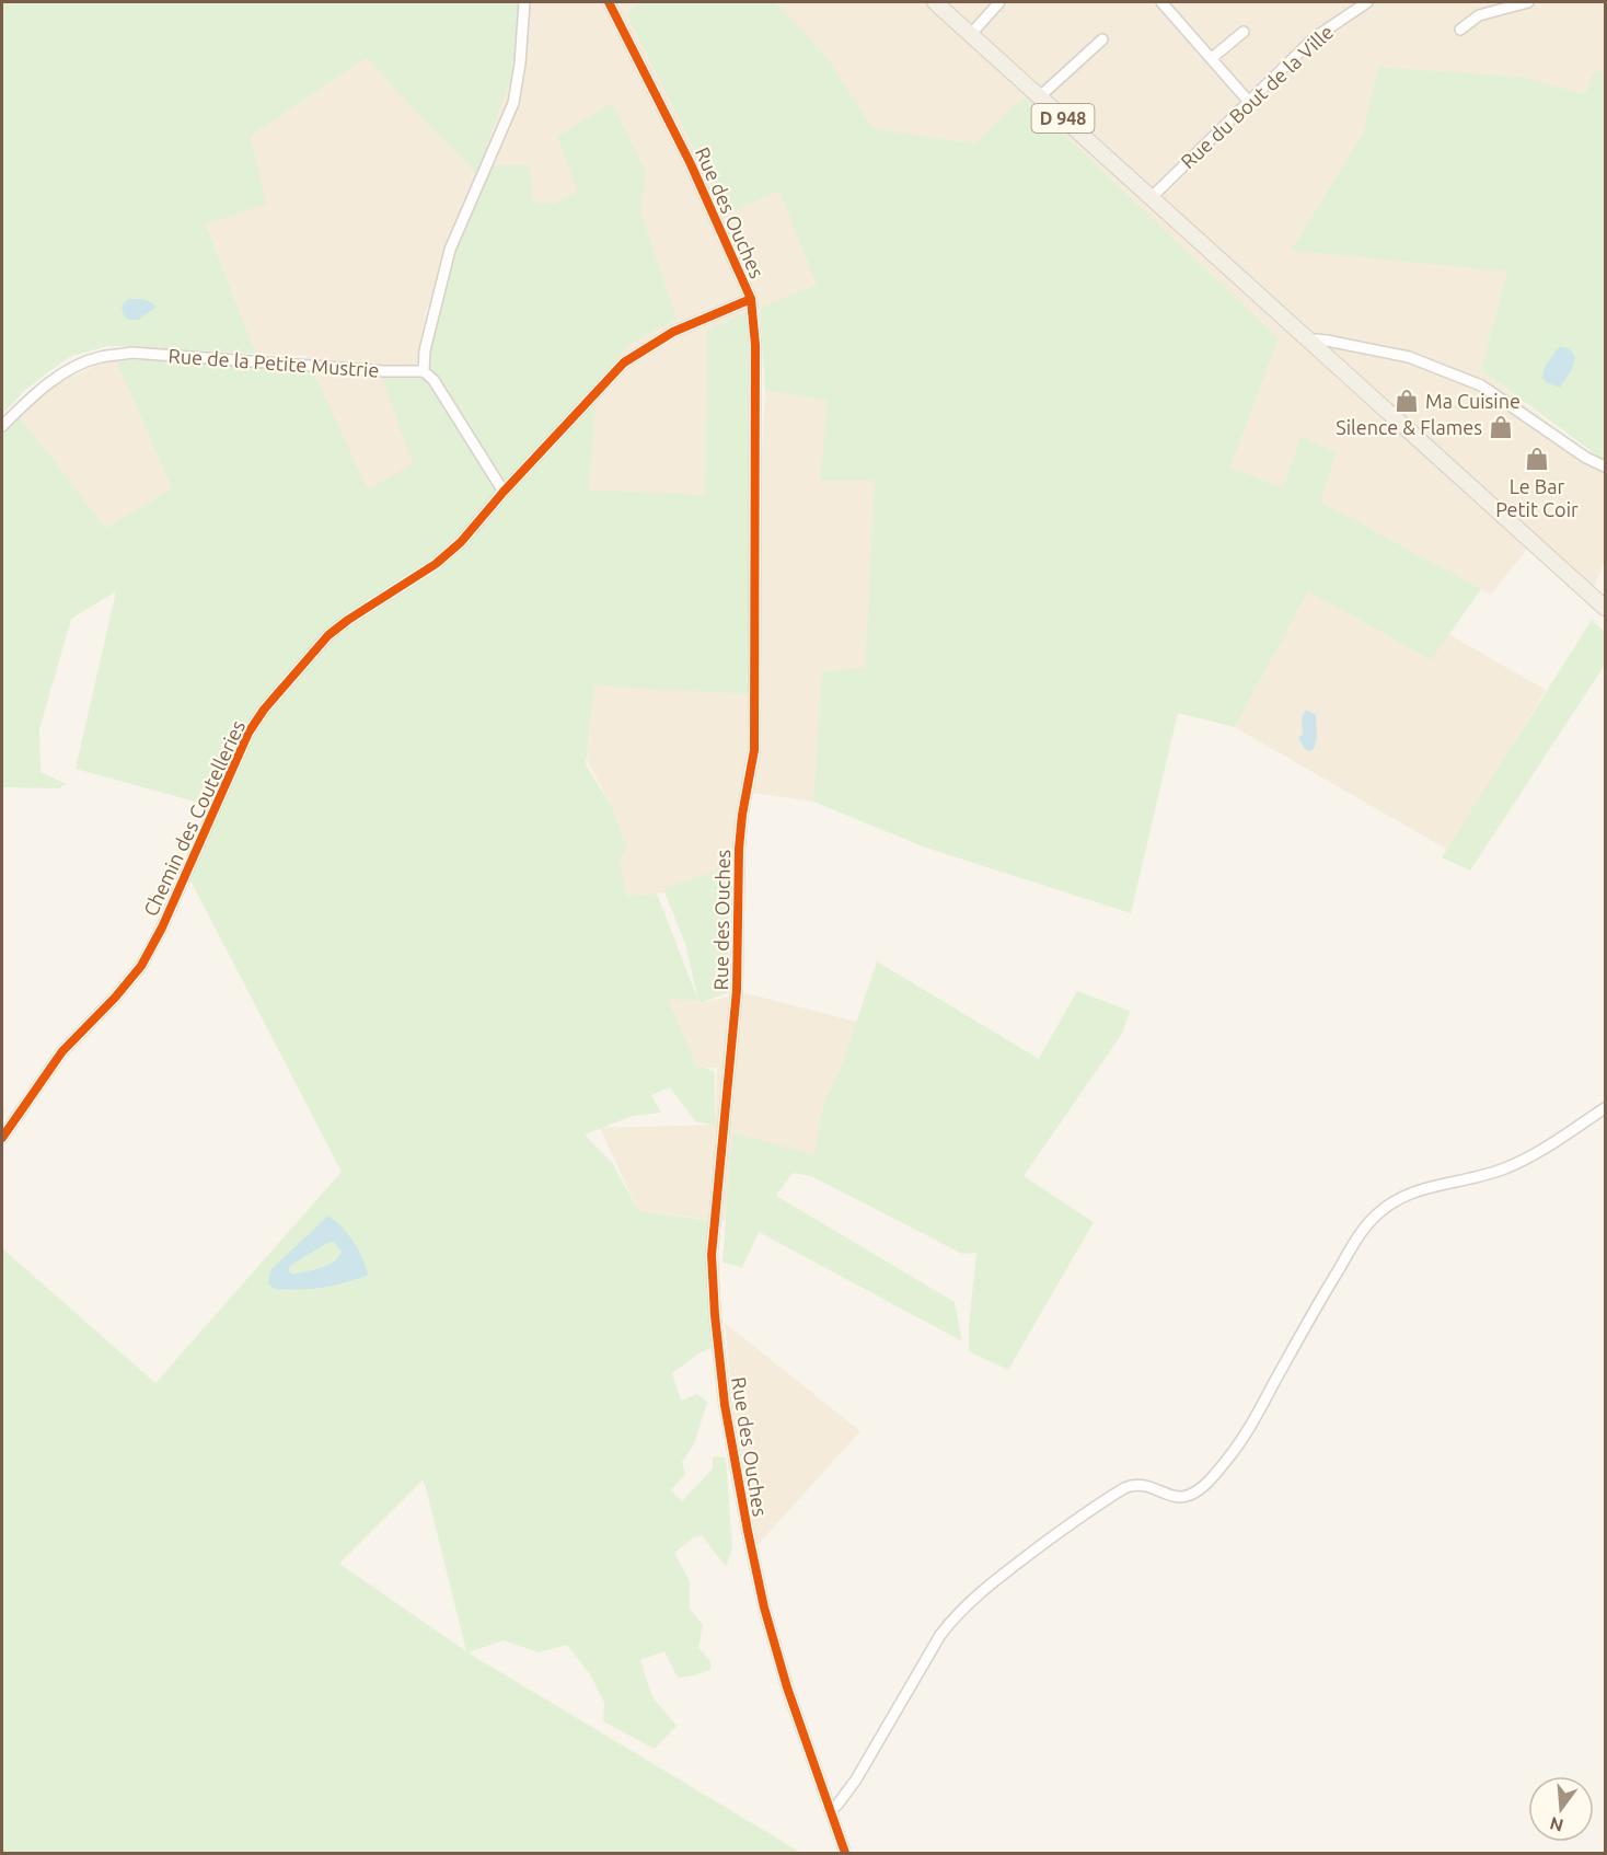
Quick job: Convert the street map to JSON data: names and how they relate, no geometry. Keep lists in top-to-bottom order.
{
  "streets": {
    "main road": ["D 948"],
    "street": [
      "Rue du Bout de la Ville",
      "Rue des Ouches",
      "Rue de la Petite Mustrie",
      "Chemin des Coutelleries"
    ]
  },
  "crossings": [
    ["Rue du Bout de la Ville", "D 948"],
    ["Rue des Ouches", "Chemin des Coutelleries"]
  ],
  "places": {
    "shop": ["Ma Cuisine", "Silence & Flames", "Le Bar Petit Coir"]
  },
  "north": "bottom"
}
